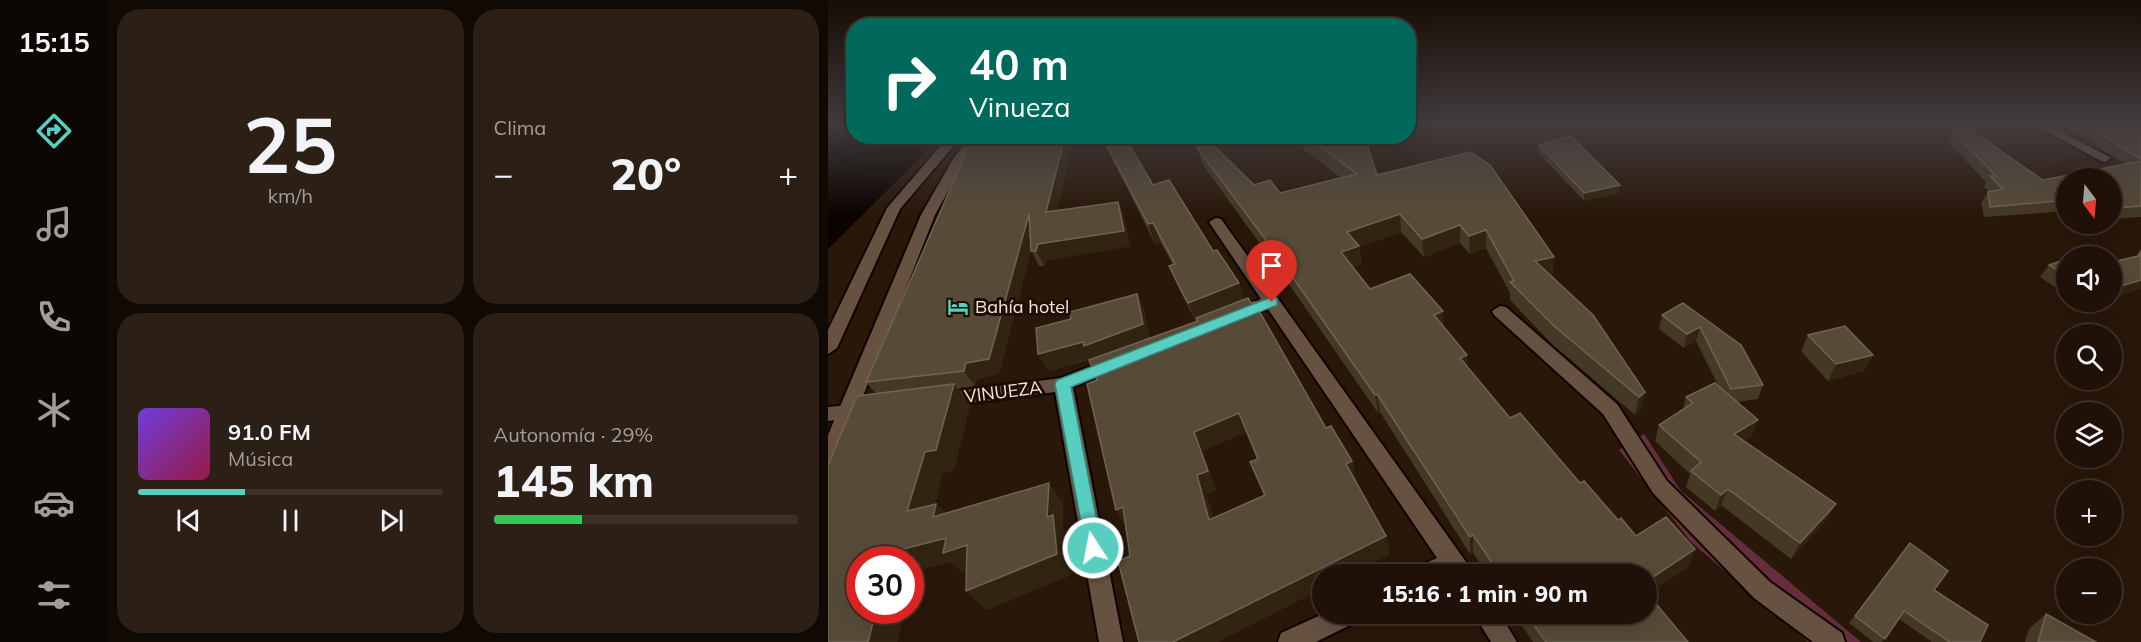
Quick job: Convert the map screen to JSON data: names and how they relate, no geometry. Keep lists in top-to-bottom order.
{
  "streets": {
    "street": ["VINUEZA"]
  },
  "places": {
    "hotel": ["Bahía hotel"]
  },
  "north": "bottom",
  "page": {
    "tabs": "15:15",
    "tile": [
      ["25", "km/h"],
      "Clima",
      ["Autonomía · 29%", "145 km"]
    ],
    "turn": ["40 m", "Vinueza"],
    "heat": ["−", "20°", "+"],
    "map_buttons": ["+", "−"],
    "song": ["91.0 FM", "Música"],
    "limit": "30",
    "trip": "15:16 · 1 min · 90 m"
  }
}
